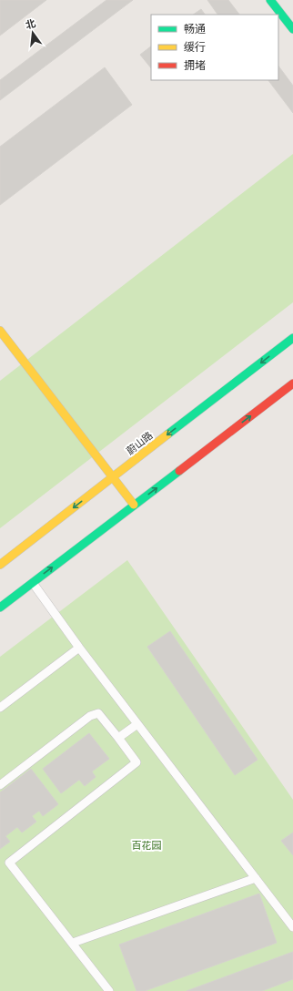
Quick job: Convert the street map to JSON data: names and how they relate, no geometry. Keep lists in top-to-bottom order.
{
  "streets": {
    "main road": ["蔚山路"]
  },
  "parks": ["百花园"],
  "legend": ["畅通", "缓行", "拥堵"],
  "north": "top"
}
